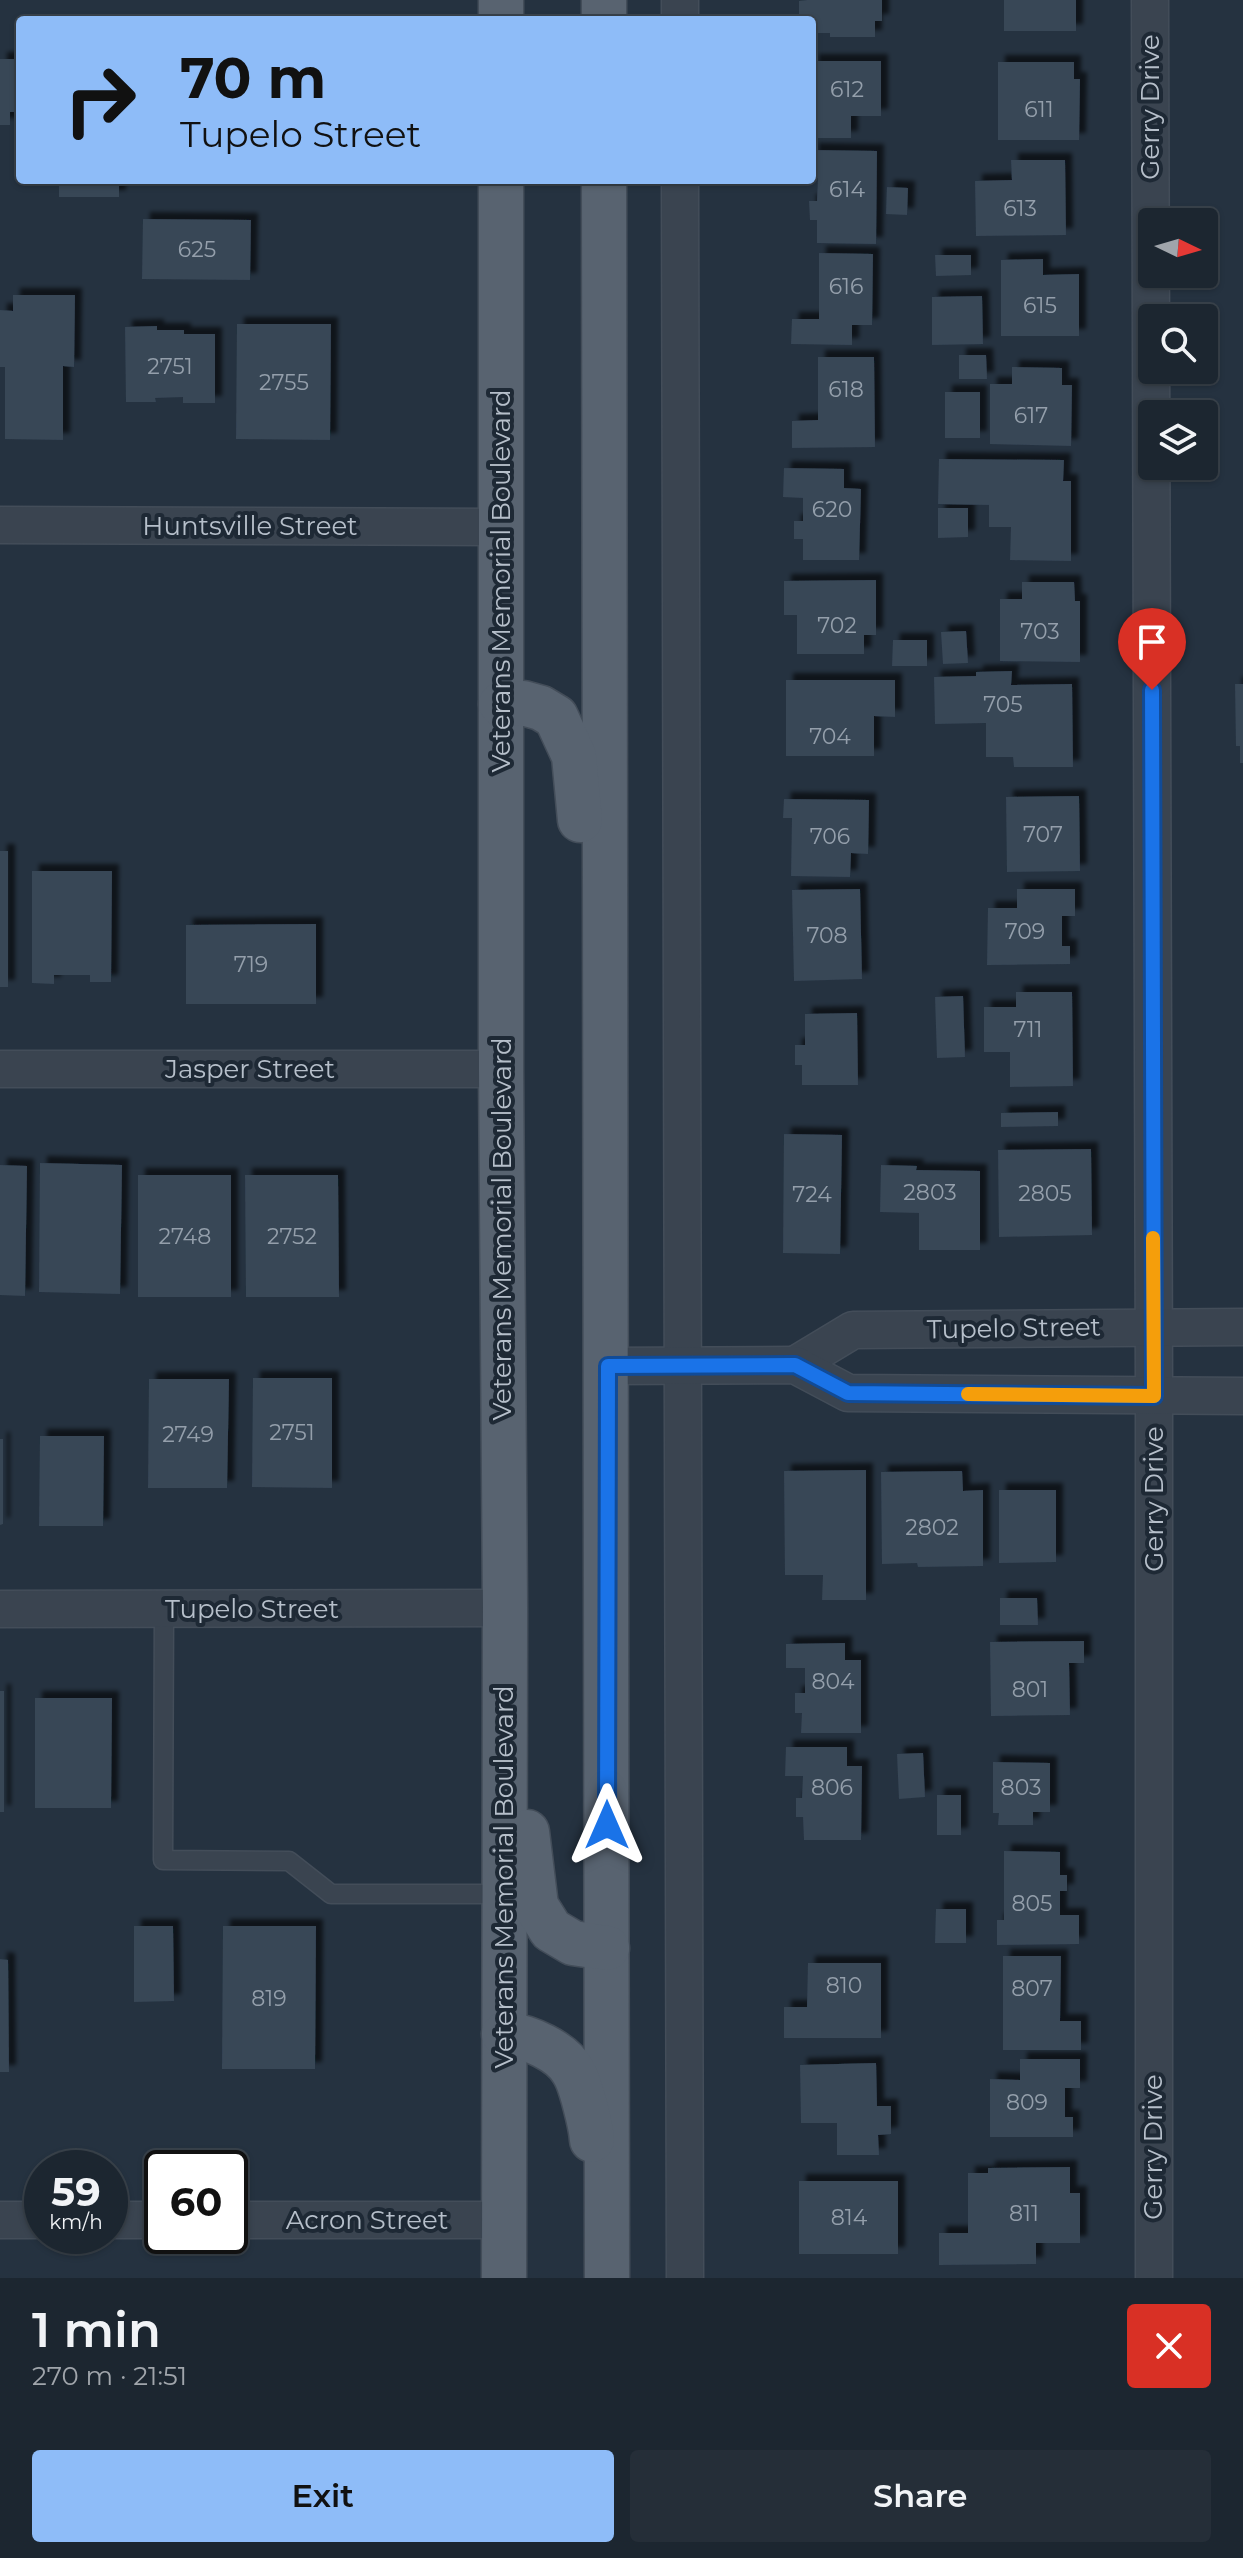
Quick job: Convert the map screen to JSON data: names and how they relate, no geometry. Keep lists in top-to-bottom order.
{
  "streets": {
    "main road": ["Veterans Memorial Boulevard"],
    "street": [
      "Gerry Drive",
      "Huntsville Street",
      "Jasper Street",
      "Tupelo Street",
      "Acron Street"
    ]
  },
  "crossings": [
    ["Gerry Drive", "Tupelo Street"],
    ["Huntsville Street", "Veterans Memorial Boulevard"],
    ["Veterans Memorial Boulevard", "Jasper Street"],
    ["Veterans Memorial Boulevard", "Tupelo Street"],
    ["Veterans Memorial Boulevard", "Acron Street"]
  ],
  "house_numbers": [
    "612",
    "611",
    "614",
    "613",
    "625",
    "616",
    "615",
    "2751",
    "2755",
    "618",
    "617",
    "620",
    "702",
    "703",
    "705",
    "704",
    "707",
    "706",
    "709",
    "708",
    "719",
    "711",
    "2803",
    "2805",
    "724",
    "2748",
    "2752",
    "2751",
    "2749",
    "2802",
    "804",
    "801",
    "806",
    "803",
    "805",
    "810",
    "807",
    "819",
    "809",
    "811",
    "814"
  ],
  "north": "right",
  "page": {
    "turn": ["70 m", "Tupelo Street"],
    "speed": "59 km/h",
    "limit": "60",
    "heading": ["1 min", "270 m · 21:51"],
    "buttons": ["Exit", "Share"]
  }
}
